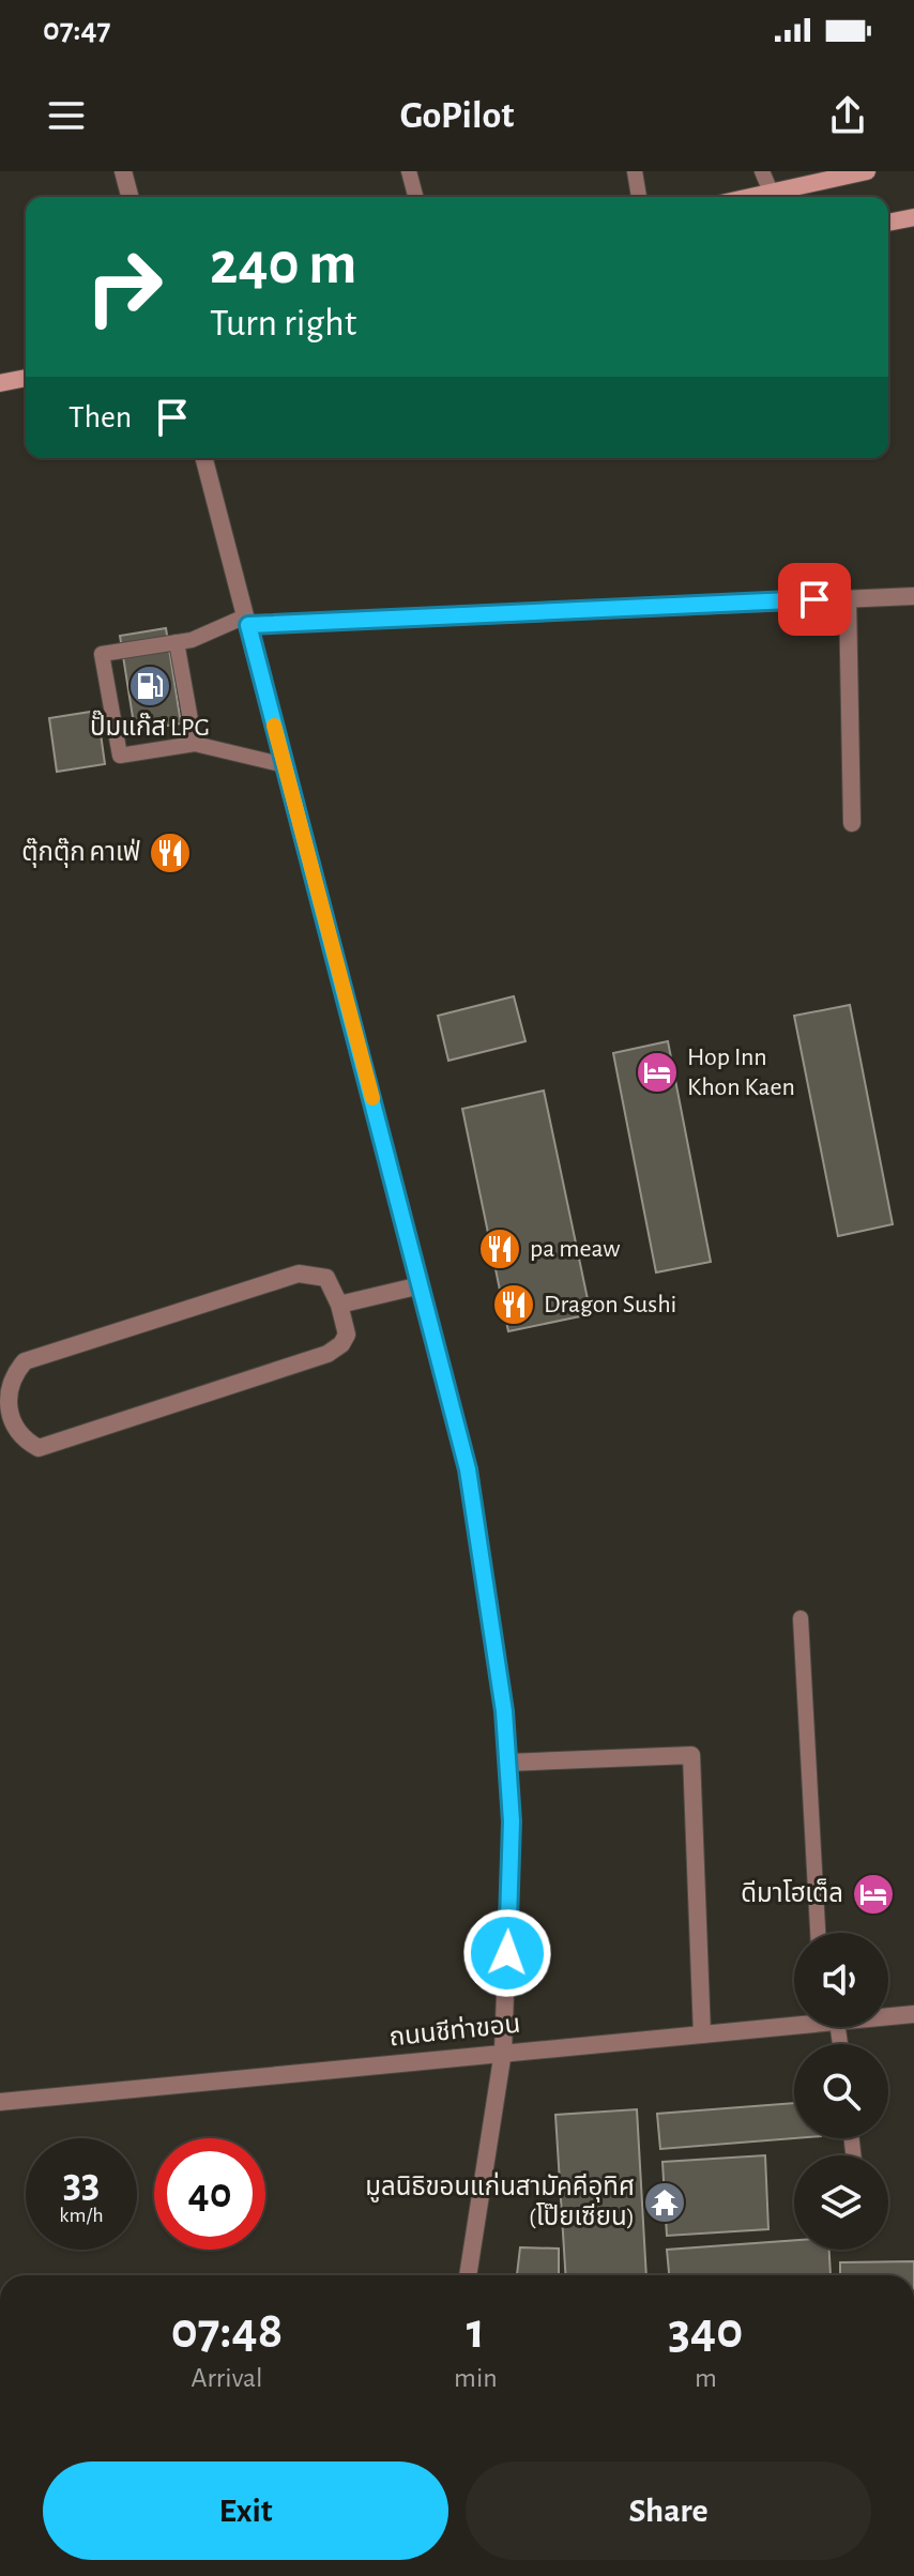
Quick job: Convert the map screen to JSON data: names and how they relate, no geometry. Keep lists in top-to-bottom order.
{
  "streets": {
    "street": ["ถนนชีท่าขอน"]
  },
  "places": {
    "fuel station": ["ปั๊มแก๊ส LPG"],
    "restaurant": ["ตุ๊กตุ๊ก คาเฟ่", "pa meaw", "Dragon Sushi"],
    "hotel": ["Hop Inn Khon Kaen", "ดีมาโฮเต็ล"],
    "temple": ["มูลนิธิขอนแก่นสามัคคีอุทิศ (โป๊ยเซียน)"]
  },
  "page": {
    "status": "07:47",
    "header": "GoPilot",
    "turn": ["240 m", "Turn right"],
    "then": "Then",
    "speed": "33 km/h",
    "limit": "40",
    "eta": [
      "07:48",
      "Arrival",
      "1",
      "min",
      "340",
      "m"
    ],
    "buttons": ["Exit", "Share"]
  }
}
